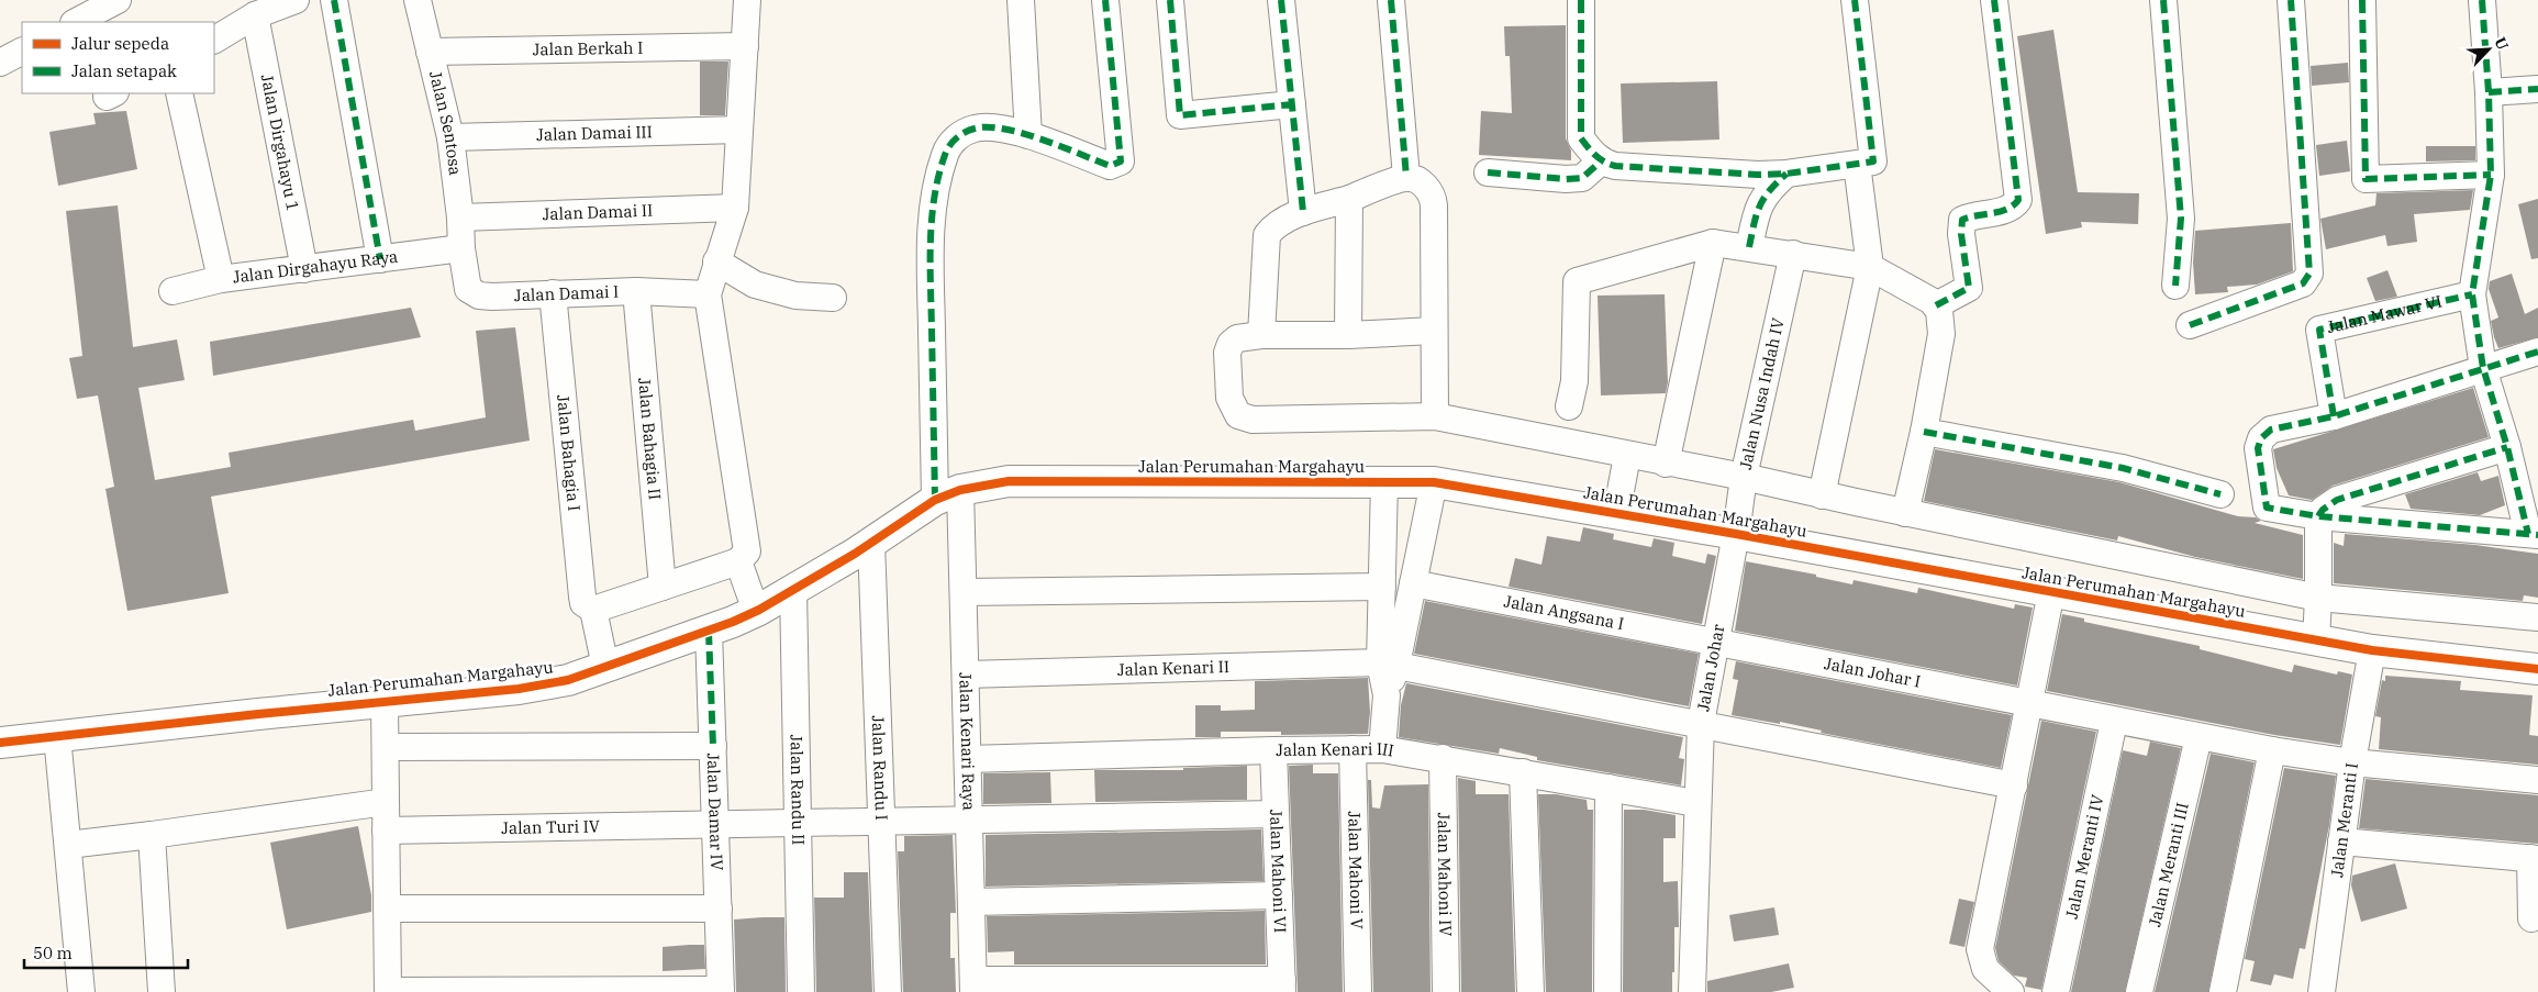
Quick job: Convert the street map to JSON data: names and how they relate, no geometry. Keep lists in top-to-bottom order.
{
  "streets": {
    "street": [
      "Jalan Berkah I",
      "Jalan Sentosa",
      "Jalan Damai III",
      "Jalan Dirgahayu 1",
      "Jalan Damai II",
      "Jalan Dirgahayu Raya",
      "Jalan Damai I",
      "Jalan Mawar VI",
      "Jalan Nusa Indah IV",
      "Jalan Bahagia II",
      "Jalan Bahagia I",
      "Jalan Perumahan Margahayu",
      "Jalan Angsana I",
      "Jalan Kenari II",
      "Jalan Johar",
      "Jalan Johar I",
      "Jalan Kenari Raya",
      "Jalan Kenari III",
      "Jalan Randu I",
      "Jalan Randu II",
      "Jalan Damar IV",
      "Jalan Meranti I",
      "Jalan Turi IV",
      "Jalan Meranti IV",
      "Jalan Meranti III",
      "Jalan Mahoni V",
      "Jalan Mahoni VI",
      "Jalan Mahoni IV"
    ]
  },
  "crossings": [
    ["Jalan Berkah I", "Jalan Sentosa"],
    ["Jalan Sentosa", "Jalan Damai III"],
    ["Jalan Sentosa", "Jalan Damai II"],
    ["Jalan Sentosa", "Jalan Dirgahayu Raya"],
    ["Jalan Sentosa", "Jalan Damai I"],
    ["Jalan Dirgahayu 1", "Jalan Dirgahayu Raya"],
    ["Jalan Dirgahayu Raya", "Jalan Damai I"],
    ["Jalan Damai I", "Jalan Bahagia II"],
    ["Jalan Damai I", "Jalan Bahagia I"],
    ["Jalan Nusa Indah IV", "Jalan Perumahan Margahayu"],
    ["Jalan Nusa Indah IV", "Jalan Johar"],
    ["Jalan Bahagia I", "Jalan Perumahan Margahayu"],
    ["Jalan Perumahan Margahayu", "Jalan Johar"],
    ["Jalan Perumahan Margahayu", "Jalan Kenari Raya"],
    ["Jalan Perumahan Margahayu", "Jalan Randu I"],
    ["Jalan Perumahan Margahayu", "Jalan Randu II"],
    ["Jalan Perumahan Margahayu", "Jalan Damar IV"],
    ["Jalan Perumahan Margahayu", "Jalan Meranti I"],
    ["Jalan Angsana I", "Jalan Johar"],
    ["Jalan Angsana I", "Jalan Johar I"],
    ["Jalan Kenari II", "Jalan Johar"],
    ["Jalan Kenari II", "Jalan Kenari Raya"],
    ["Jalan Johar", "Jalan Johar I"],
    ["Jalan Johar", "Jalan Kenari III"],
    ["Jalan Johar I", "Jalan Meranti I"],
    ["Jalan Johar I", "Jalan Meranti IV"],
    ["Jalan Johar I", "Jalan Meranti III"],
    ["Jalan Kenari Raya", "Jalan Kenari III"],
    ["Jalan Kenari Raya", "Jalan Turi IV"],
    ["Jalan Kenari III", "Jalan Mahoni V"],
    ["Jalan Kenari III", "Jalan Mahoni VI"],
    ["Jalan Kenari III", "Jalan Mahoni IV"],
    ["Jalan Randu I", "Jalan Turi IV"],
    ["Jalan Randu II", "Jalan Turi IV"],
    ["Jalan Damar IV", "Jalan Turi IV"],
    ["Jalan Turi IV", "Jalan Mahoni VI"]
  ],
  "legend": ["Jalur sepeda", "Jalan setapak"],
  "scale_bar": "50 m",
  "north": "top right"
}
